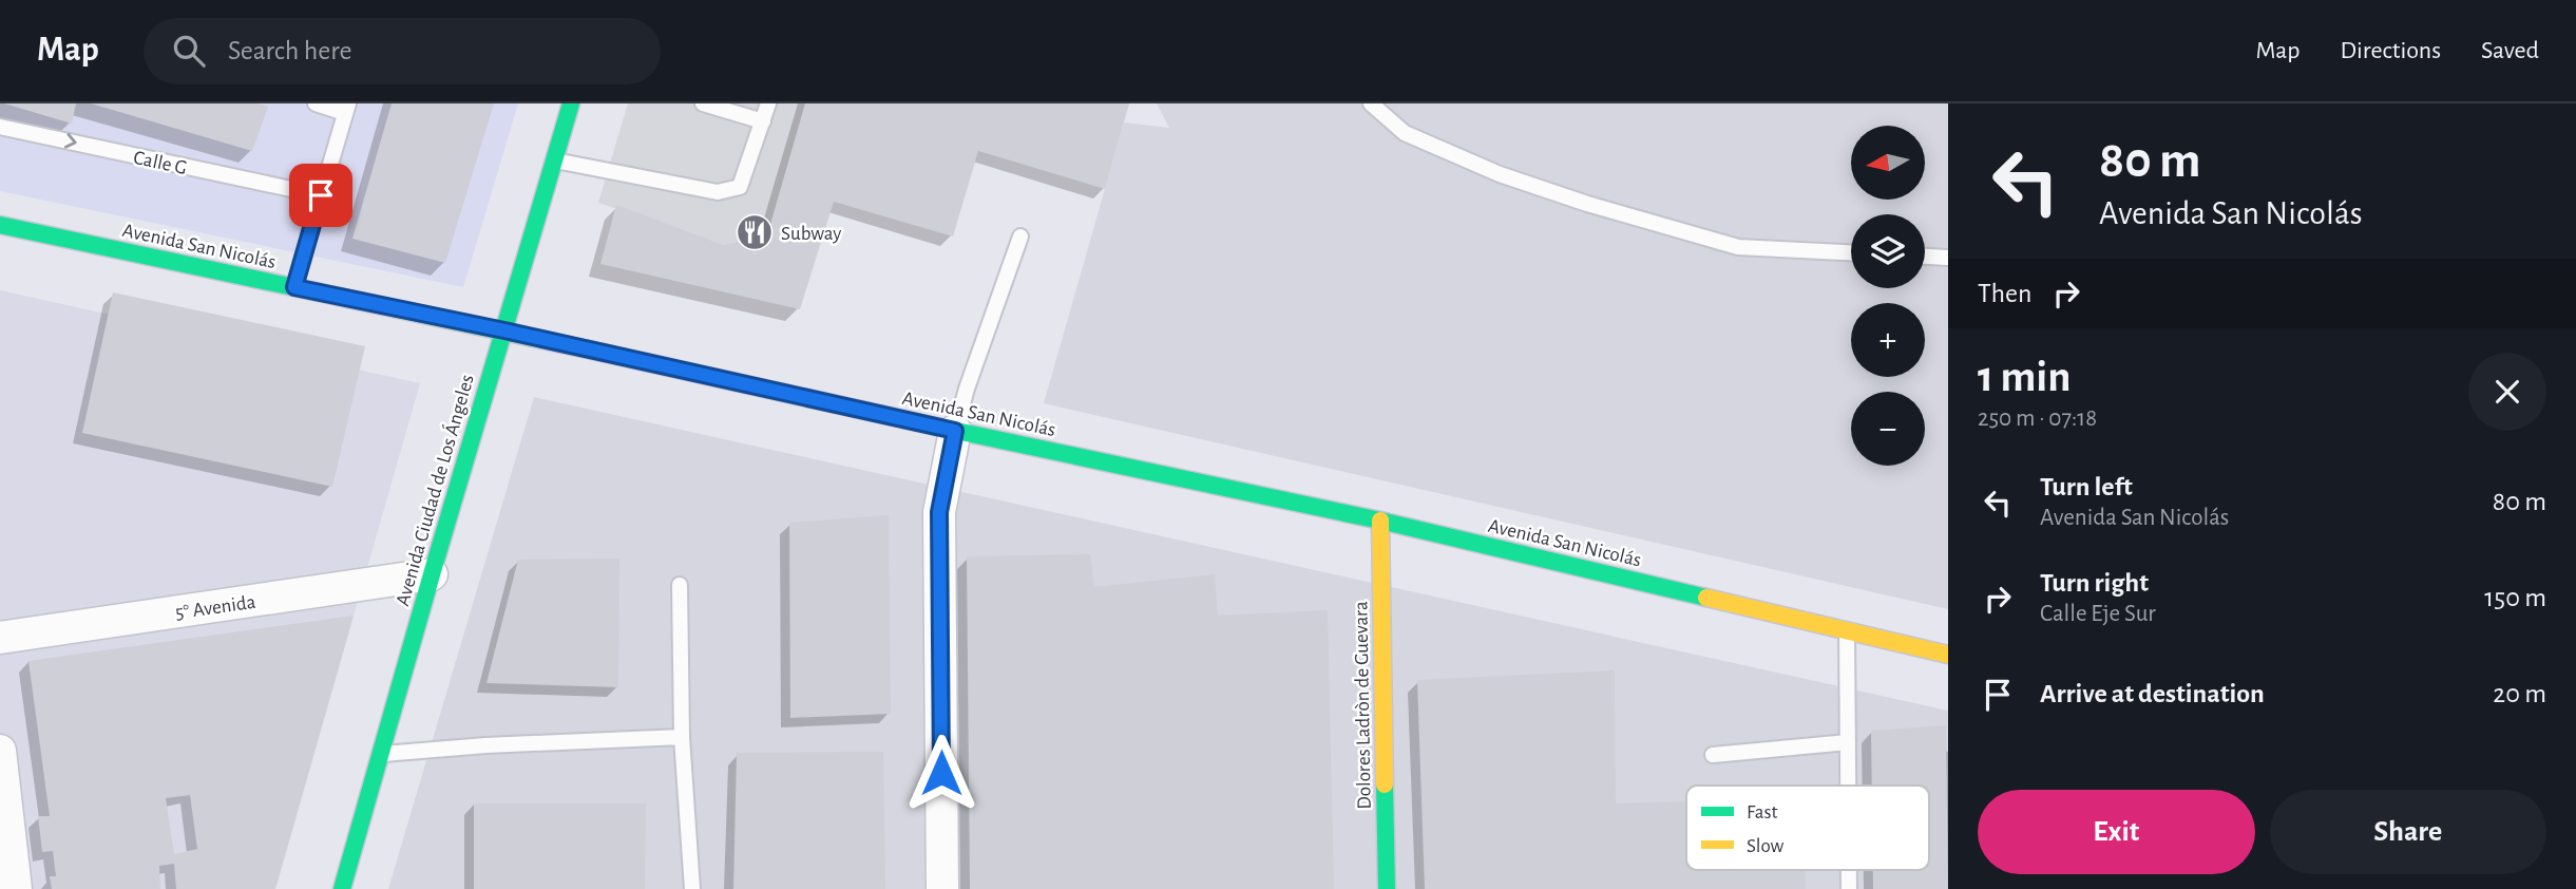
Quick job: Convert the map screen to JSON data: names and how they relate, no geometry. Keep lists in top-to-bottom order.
{
  "streets": {
    "street": [
      "Avenida San Nicolás",
      "Avenida Ciudad de Los Ángeles",
      "5° Avenida",
      "Dolores Ladròn de Guevara"
    ],
    "lane": ["Calle G"]
  },
  "crossings": [
    ["Avenida San Nicolás", "Avenida Ciudad de Los Ángeles"],
    ["Avenida San Nicolás", "Dolores Ladròn de Guevara"],
    ["Avenida Ciudad de Los Ángeles", "5° Avenida"]
  ],
  "one_way": ["Calle G"],
  "places": {
    "restaurant": ["Subway"]
  },
  "legend": ["Fast", "Slow"],
  "north": "left",
  "page": {
    "header": "Map",
    "search": "Search here",
    "nav": ["Map", "Directions", "Saved"],
    "turn": ["80 m", "Avenida San Nicolás"],
    "map_buttons": ["+", "−"],
    "then": "Then",
    "heading": ["1 min", "250 m · 07:18"],
    "list": [
      {
        "name": "Turn left",
        "note": "Avenida San Nicolás",
        "value": "80 m"
      },
      {
        "name": "Turn right",
        "note": "Calle Eje Sur",
        "value": "150 m"
      },
      {
        "name": "Arrive at destination",
        "value": "20 m"
      }
    ],
    "buttons": ["Exit", "Share"]
  }
}
